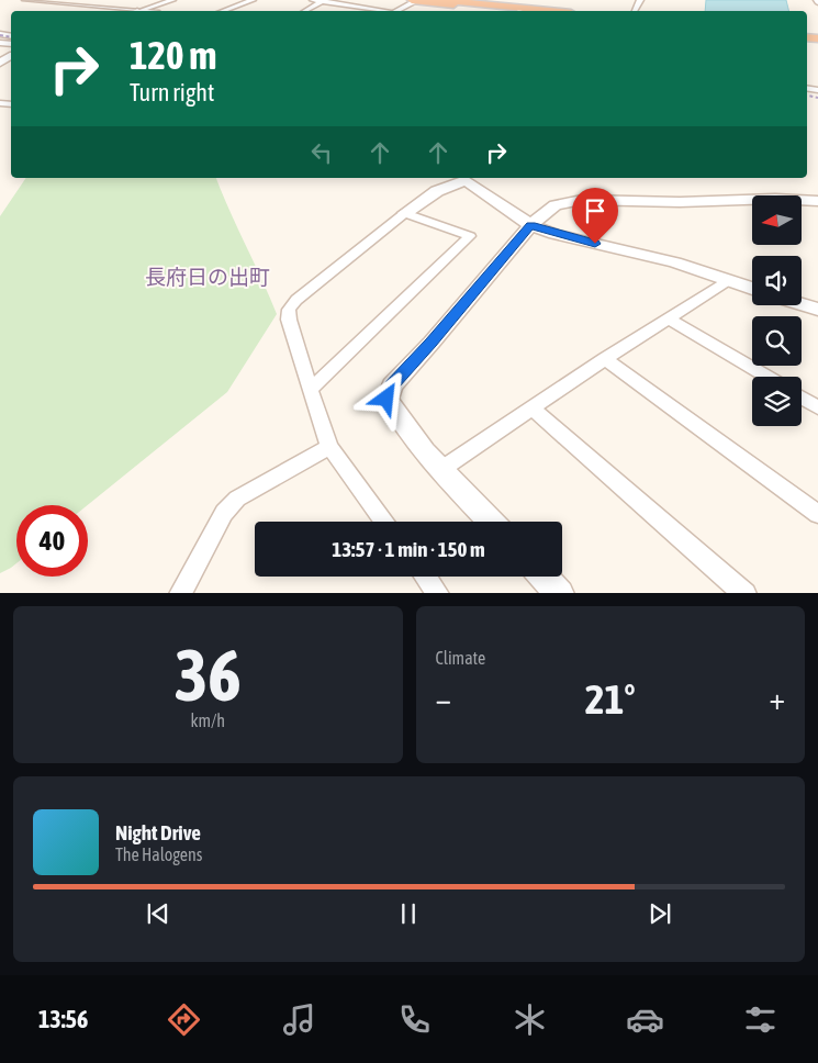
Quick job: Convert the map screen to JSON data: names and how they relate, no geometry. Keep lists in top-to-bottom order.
{
  "districts": ["長府日の出町"],
  "north": "left",
  "page": {
    "turn": ["120 m", "Turn right"],
    "limit": "40",
    "trip": "13:57 · 1 min · 150 m",
    "tile": [
      ["36", "km/h"],
      "Climate"
    ],
    "heat": ["−", "21°", "+"],
    "song": ["Night Drive", "The Halogens"],
    "tabs": "13:56"
  }
}
